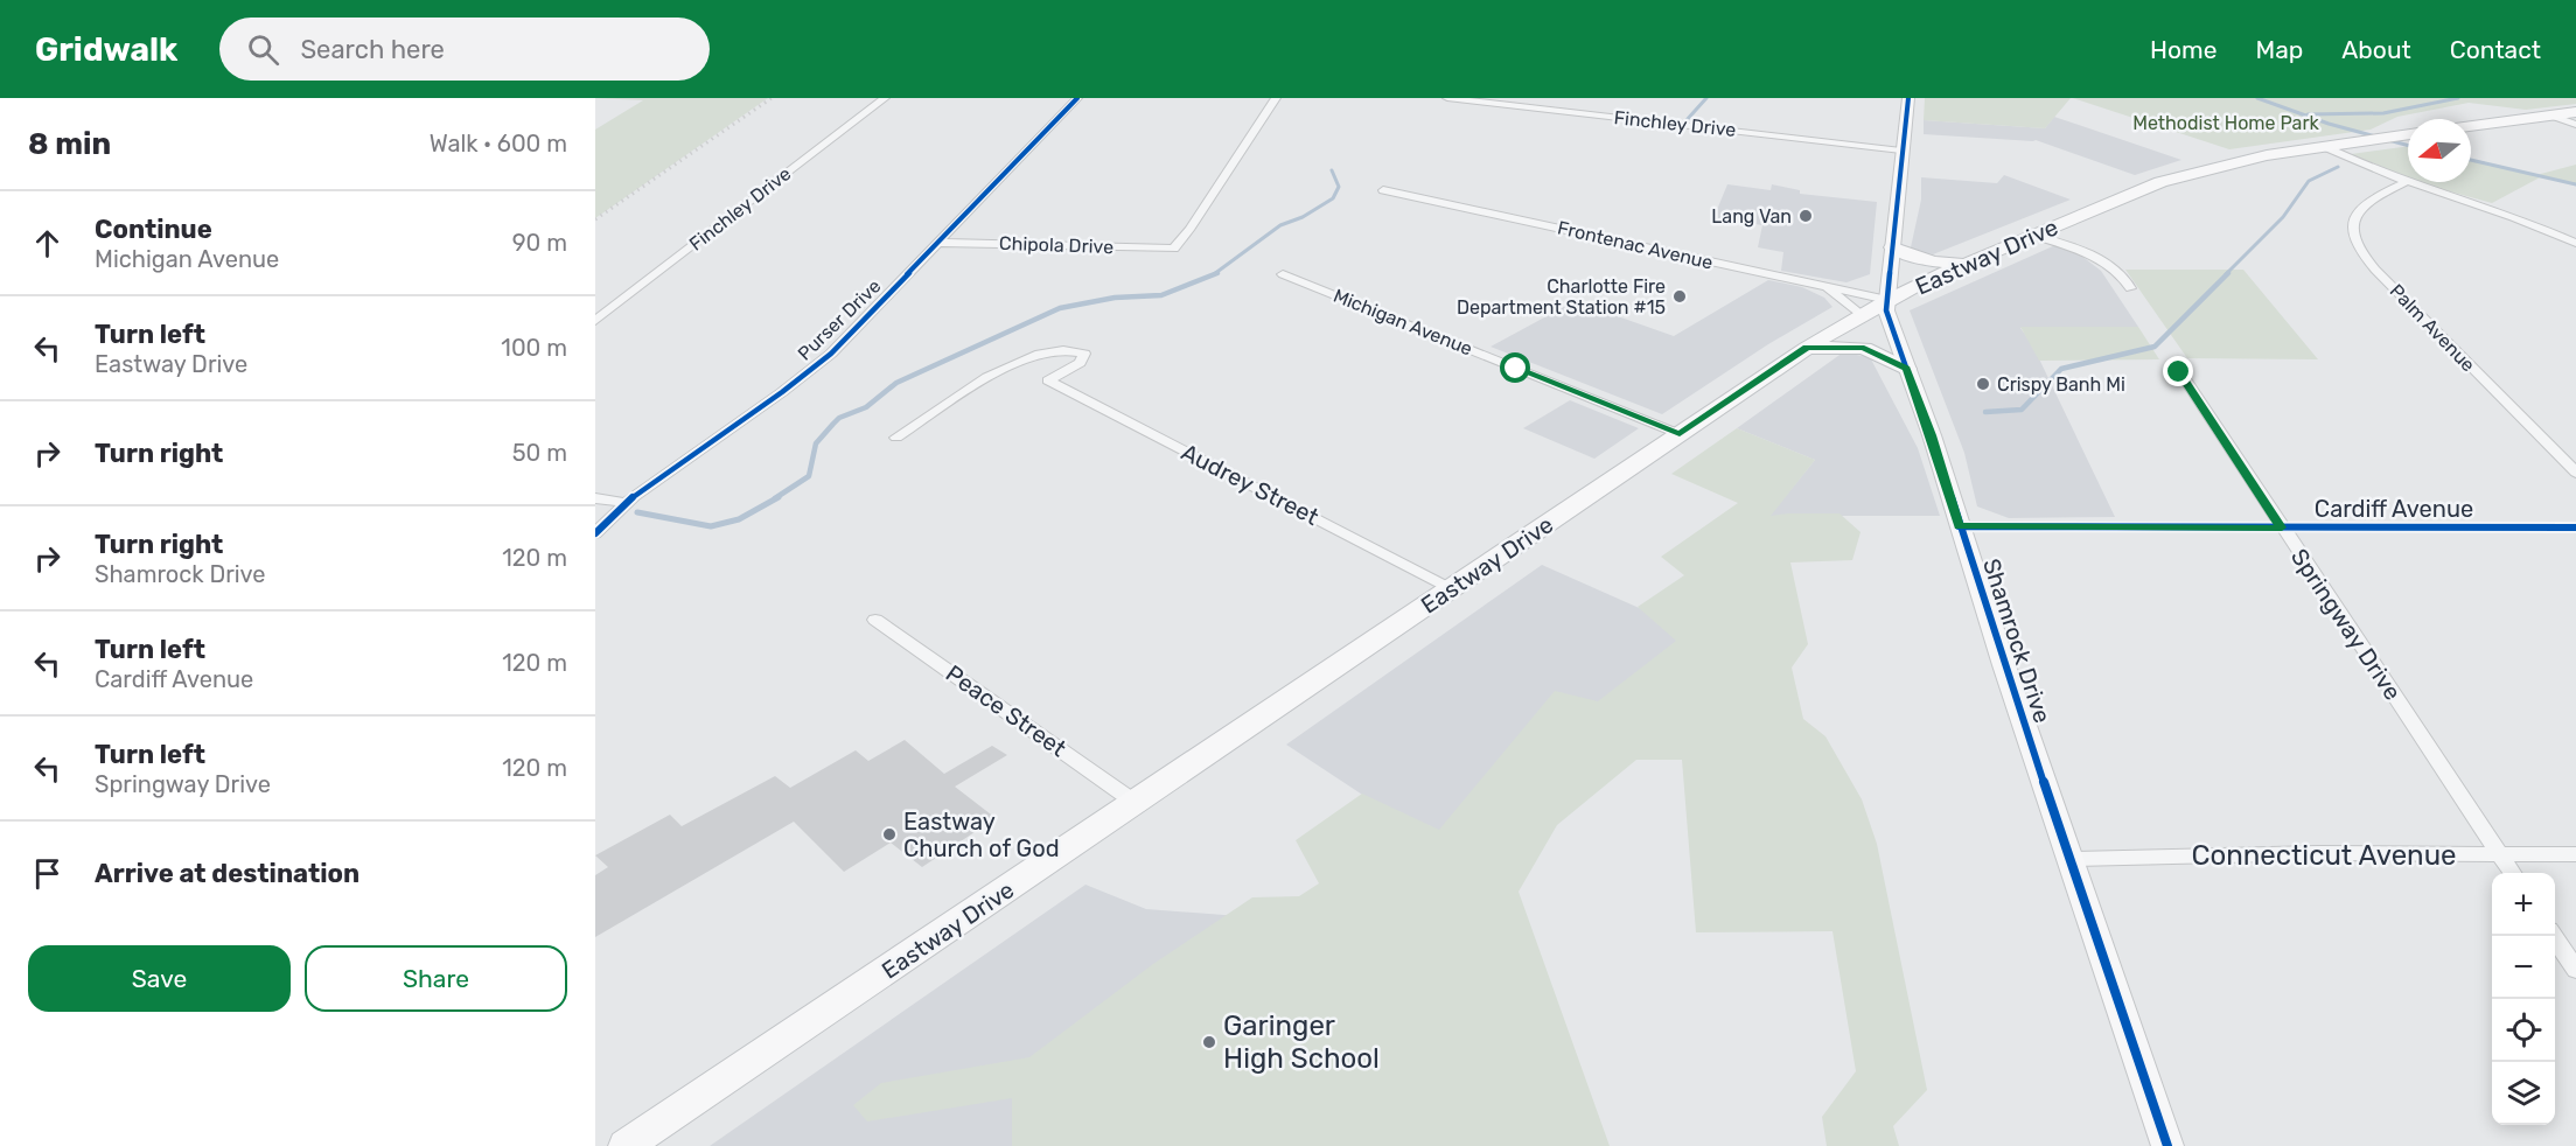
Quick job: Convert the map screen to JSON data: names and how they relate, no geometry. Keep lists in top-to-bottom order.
{
  "streets": {
    "main road": ["Eastway Drive"],
    "street": [
      "Finchley Drive",
      "Chipola Drive",
      "Frontenac Avenue",
      "Purser Drive",
      "Michigan Avenue",
      "Palm Avenue",
      "Audrey Street",
      "Cardiff Avenue",
      "Springway Drive",
      "Shamrock Drive",
      "Peace Street",
      "Connecticut Avenue"
    ]
  },
  "crossings": [
    ["Finchley Drive", "Shamrock Drive"],
    ["Chipola Drive", "Purser Drive"],
    ["Frontenac Avenue", "Eastway Drive"],
    ["Frontenac Avenue", "Shamrock Drive"],
    ["Eastway Drive", "Michigan Avenue"],
    ["Eastway Drive", "Audrey Street"],
    ["Eastway Drive", "Shamrock Drive"],
    ["Eastway Drive", "Peace Street"],
    ["Cardiff Avenue", "Springway Drive"],
    ["Cardiff Avenue", "Shamrock Drive"],
    ["Springway Drive", "Connecticut Avenue"],
    ["Shamrock Drive", "Connecticut Avenue"]
  ],
  "parks": ["Methodist Home Park"],
  "places": [
    "Lang Van",
    "Charlotte Fire Department Station #15",
    "Crispy Banh Mi",
    "Eastway Church of God",
    "Garinger High School"
  ],
  "north": "left",
  "page": {
    "header": "Gridwalk",
    "search": "Search here",
    "nav": [
      "Home",
      "Map",
      "About",
      "Contact"
    ],
    "heading": ["8 min", "Walk · 600 m"],
    "list": [
      ["Continue", "Michigan Avenue", "90 m"],
      ["Turn left", "Eastway Drive", "100 m"],
      ["Turn right", "50 m"],
      ["Turn right", "Shamrock Drive", "120 m"],
      ["Turn left", "Cardiff Avenue", "120 m"],
      ["Turn left", "Springway Drive", "120 m"],
      "Arrive at destination"
    ],
    "map_buttons": ["+", "−"],
    "buttons": ["Save", "Share"]
  }
}
